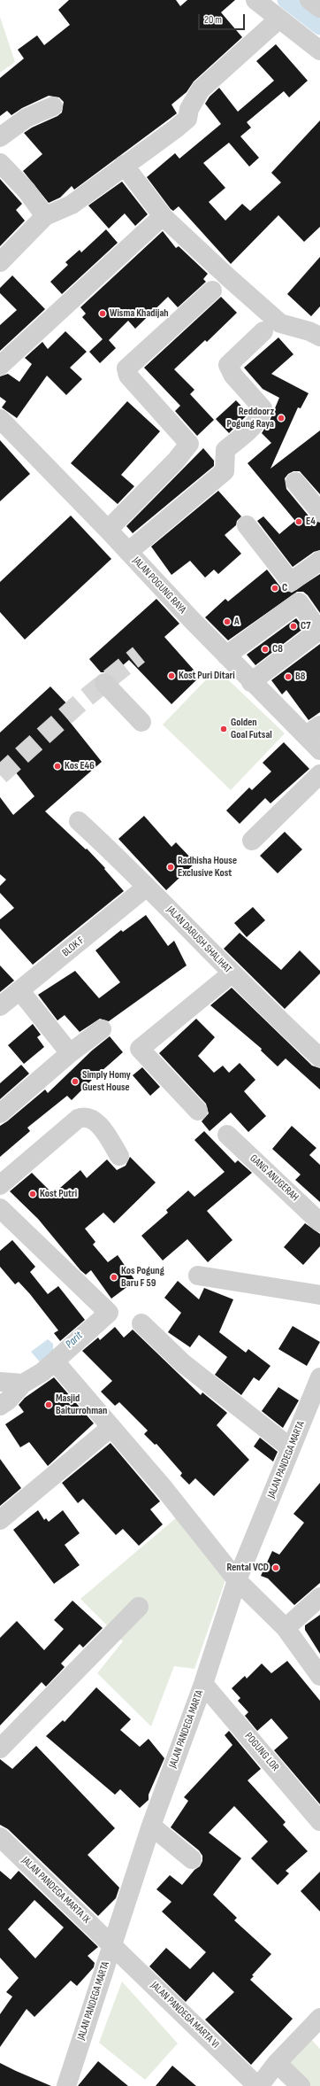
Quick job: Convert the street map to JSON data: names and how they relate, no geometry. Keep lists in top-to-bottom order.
{
  "streets": {
    "street": [
      "JALAN POGUNG RAYA",
      "JALAN DARUSH SHALIHAT",
      "BLOK F",
      "GANG ANUGERAH",
      "JALAN PANDEGA MARTA",
      "POGUNG LOR",
      "JALAN PANDEGA MARTA IX",
      "JALAN PANDEGA MARTA VI"
    ]
  },
  "crossings": [
    ["JALAN DARUSH SHALIHAT", "BLOK F"],
    ["JALAN PANDEGA MARTA", "POGUNG LOR"],
    ["JALAN PANDEGA MARTA", "JALAN PANDEGA MARTA IX"],
    ["JALAN PANDEGA MARTA", "JALAN PANDEGA MARTA VI"],
    ["JALAN PANDEGA MARTA IX", "JALAN PANDEGA MARTA VI"]
  ],
  "water": ["Parit"],
  "places": [
    "Wisma Khadijah",
    "Reddoorz Pogung Raya",
    "E4",
    "C",
    "A",
    "C7",
    "C8",
    "Kost Puri Ditari",
    "B8",
    "Golden Goal Futsal",
    "Kos E46",
    "Radhisha House Exclusive Kost",
    "Simply Homy Guest House",
    "Kost Putri",
    "Kos Pogung Baru F 59",
    "Masjid Baiturrohman",
    "Rental VCD"
  ],
  "scale_bar": "20 m"
}
